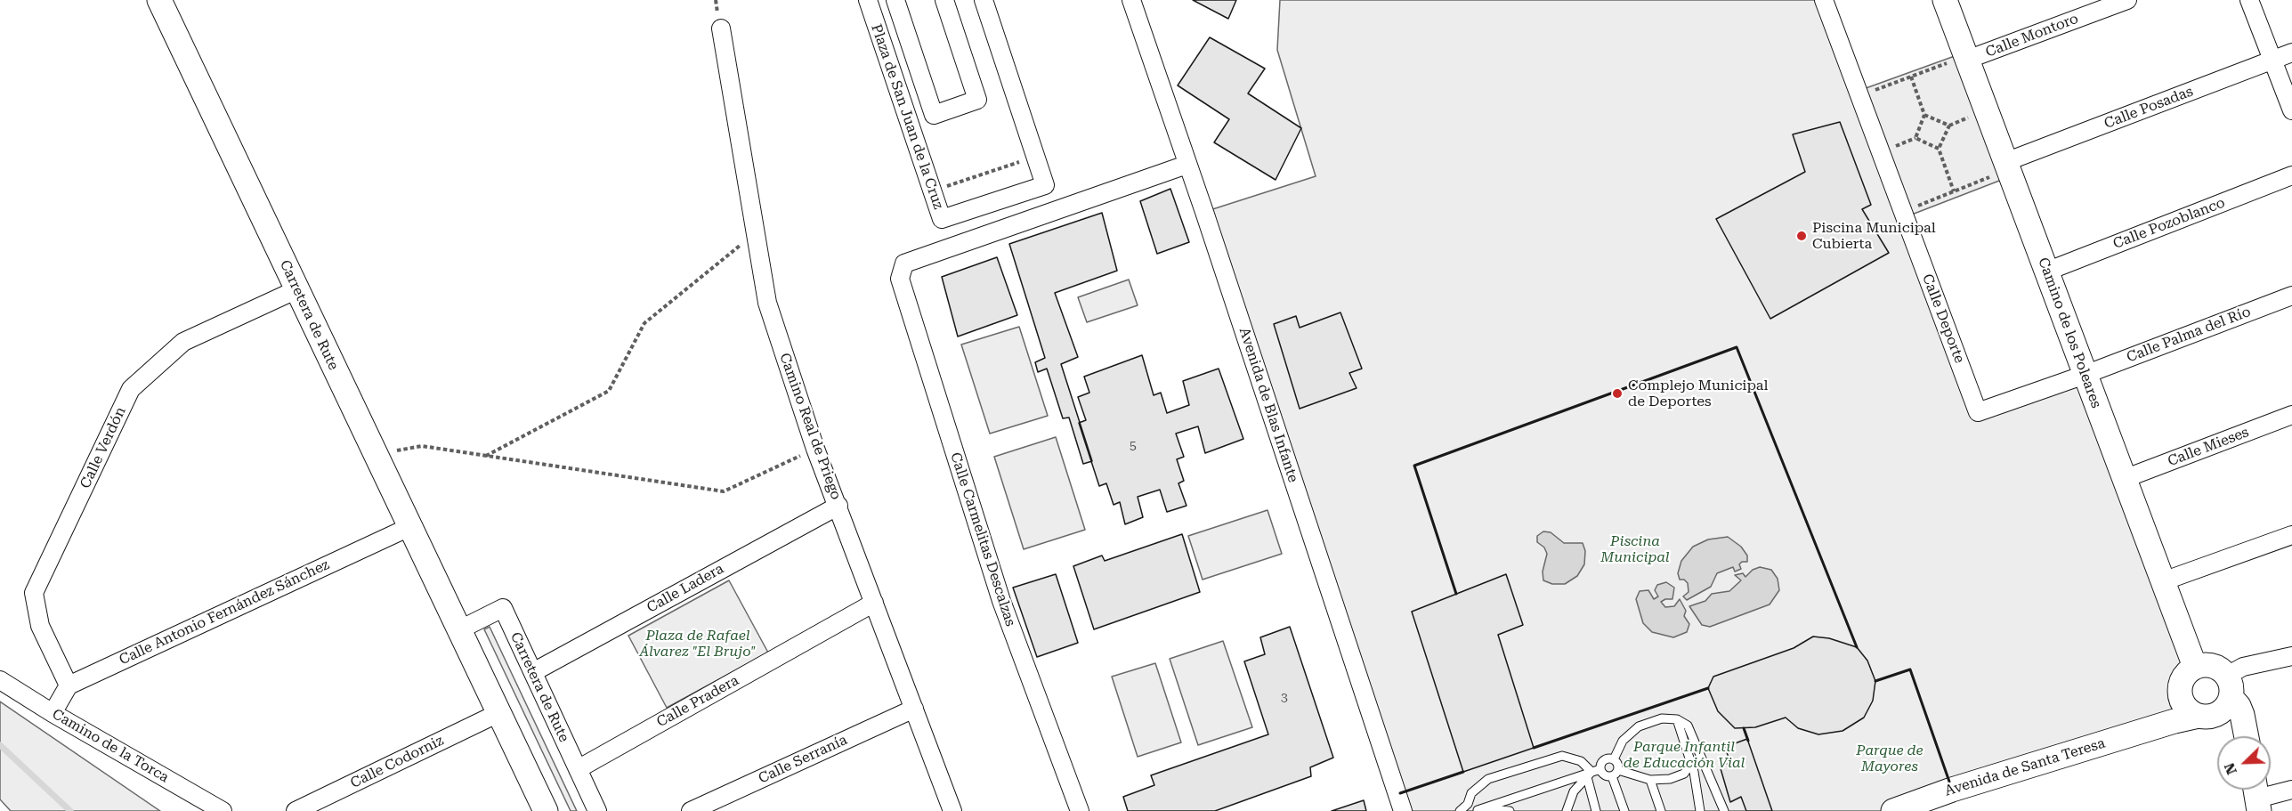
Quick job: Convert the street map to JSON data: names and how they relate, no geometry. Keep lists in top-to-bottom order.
{
  "streets": {
    "street": [
      "Calle Montoro",
      "Calle Posadas",
      "Plaza de San Juan de la Cruz",
      "Calle Pozoblanco",
      "Carretera de Rute",
      "Calle Deporte",
      "Camino de los Poleares",
      "Calle Palma del Río",
      "Avenida de Blas Infante",
      "Camino Real de Priego",
      "Calle Mieses",
      "Calle Verdón",
      "Calle Carmelitas Descalzas",
      "Calle Ladera",
      "Calle Antonio Fernández Sánchez",
      "Calle Pradera",
      "Camino de la Torca",
      "Calle Serranía",
      "Calle Codorniz",
      "Avenida de Santa Teresa"
    ]
  },
  "crossings": [
    ["Calle Montoro", "Camino de los Poleares"],
    ["Calle Posadas", "Camino de los Poleares"],
    ["Calle Pozoblanco", "Camino de los Poleares"],
    ["Carretera de Rute", "Calle Verdón"],
    ["Carretera de Rute", "Calle Ladera"],
    ["Carretera de Rute", "Calle Antonio Fernández Sánchez"],
    ["Carretera de Rute", "Calle Pradera"],
    ["Carretera de Rute", "Calle Codorniz"],
    ["Calle Deporte", "Camino de los Poleares"],
    ["Calle Deporte", "Calle Palma del Río"],
    ["Camino de los Poleares", "Calle Palma del Río"],
    ["Camino de los Poleares", "Calle Mieses"],
    ["Camino de los Poleares", "Avenida de Santa Teresa"],
    ["Avenida de Blas Infante", "Calle Carmelitas Descalzas"],
    ["Camino Real de Priego", "Calle Ladera"],
    ["Camino Real de Priego", "Calle Pradera"],
    ["Camino Real de Priego", "Calle Serranía"],
    ["Calle Verdón", "Calle Antonio Fernández Sánchez"]
  ],
  "parks": [
    "Piscina Municipal",
    "Plaza de Rafael Álvarez \"El Brujo\"",
    "Parque Infantil de Educación Vial",
    "Parque de Mayores"
  ],
  "places": ["Piscina Municipal Cubierta", "Complejo Municipal de Deportes"],
  "house_numbers": ["5", "3"],
  "north": "bottom left"
}
